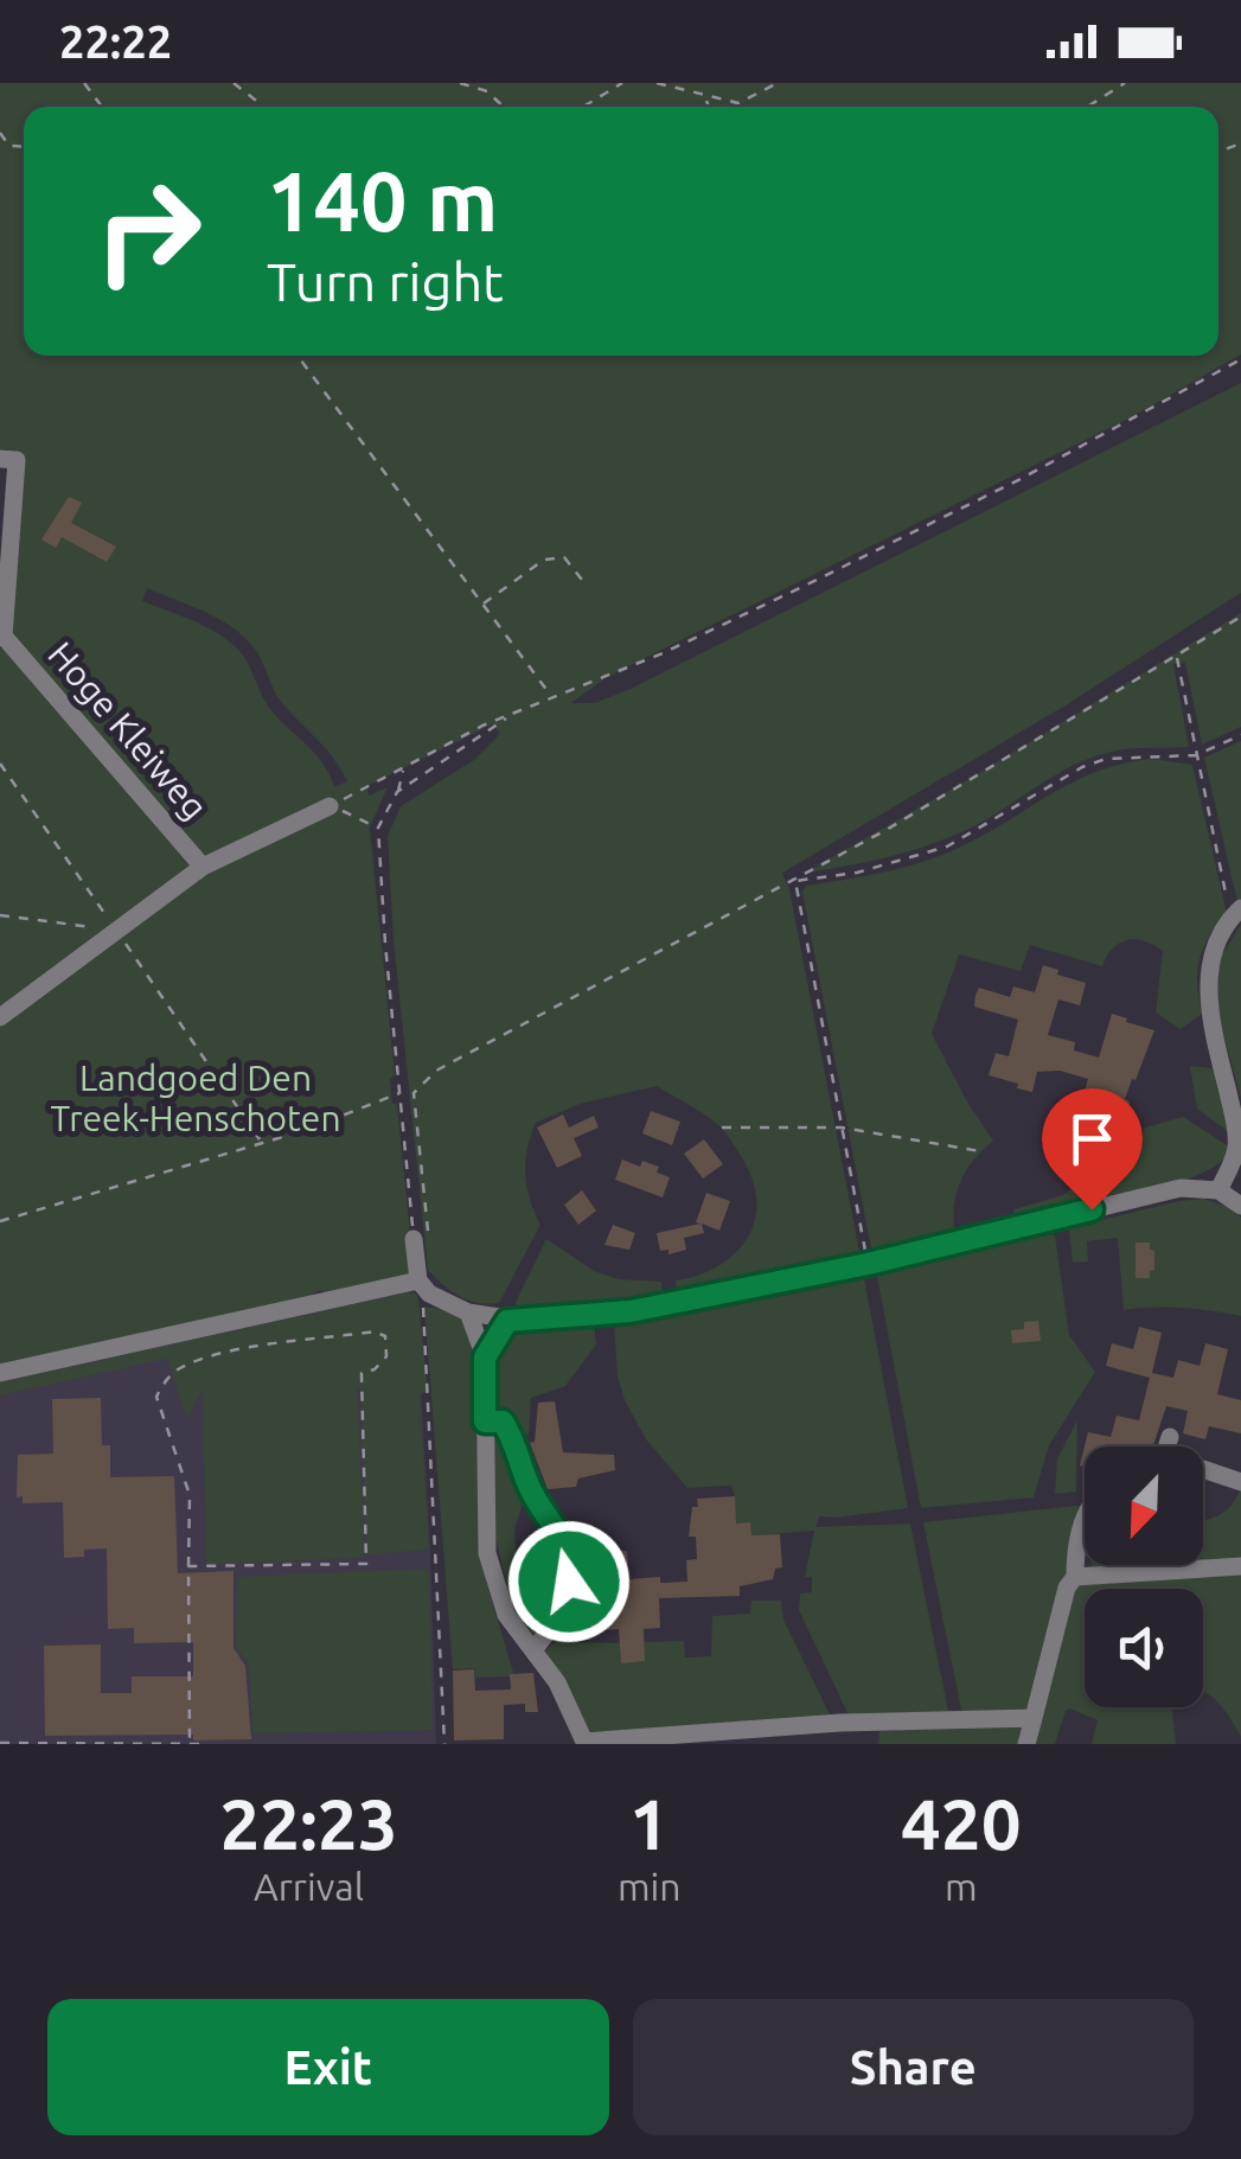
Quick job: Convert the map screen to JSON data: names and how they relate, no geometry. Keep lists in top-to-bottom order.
{
  "streets": {
    "street": ["Hoge Kleiweg"]
  },
  "parks": ["Landgoed Den Treek-Henschoten"],
  "north": "bottom left",
  "page": {
    "status": "22:22",
    "turn": ["140 m", "Turn right"],
    "eta": [
      "22:23",
      "Arrival",
      "1",
      "min",
      "420",
      "m"
    ],
    "buttons": ["Exit", "Share"]
  }
}
